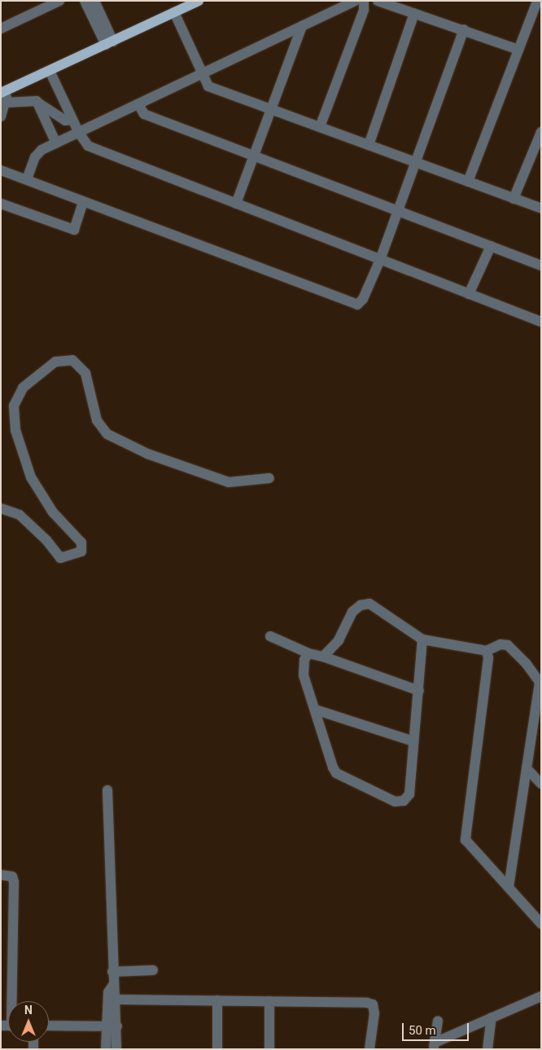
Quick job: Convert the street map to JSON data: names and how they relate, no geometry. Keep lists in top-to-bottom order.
{
  "scale_bar": "50 m",
  "north": "top"
}
